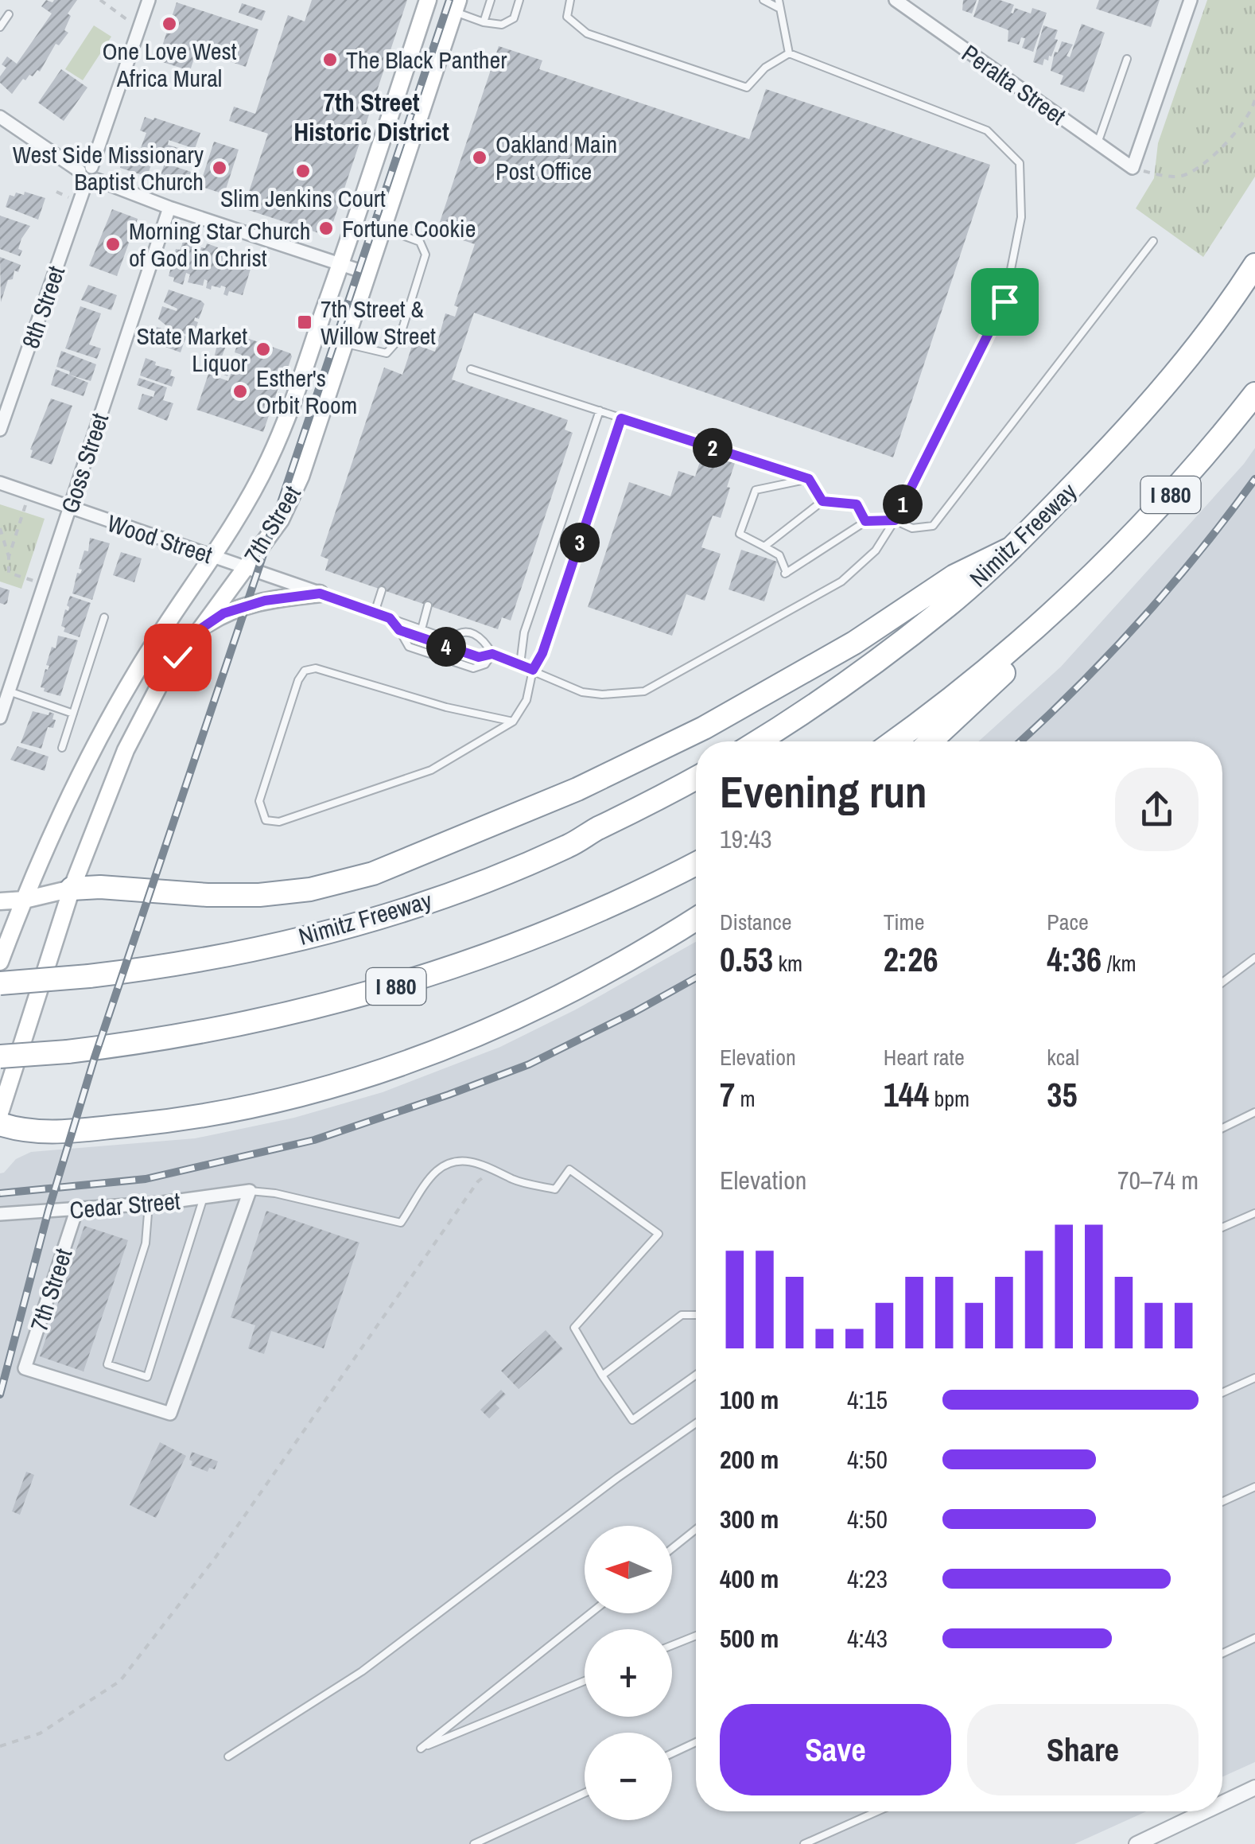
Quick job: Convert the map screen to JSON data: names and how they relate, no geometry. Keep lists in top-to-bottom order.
{
  "streets": {
    "highway": ["I 880", "Nimitz Freeway"],
    "main road": ["7th Street"],
    "street": [
      "Peralta Street",
      "8th Street",
      "Goss Street",
      "Wood Street",
      "Cedar Street"
    ]
  },
  "crossings": [
    ["Goss Street", "Wood Street"],
    ["7th Street", "Wood Street"],
    ["7th Street", "Cedar Street"]
  ],
  "districts": ["7th Street Historic District"],
  "places": {
    "other": [
      "One Love West Africa Mural",
      "The Black Panther",
      "Oakland Main Post Office",
      "West Side Missionary Baptist Church",
      "Slim Jenkins Court",
      "Fortune Cookie",
      "Morning Star Church of God in Christ",
      "State Market Liquor",
      "Esther's Orbit Room"
    ],
    "transit": ["7th Street & Willow Street"]
  },
  "north": "left",
  "page": {
    "pins": [
      "2",
      "1",
      "3",
      "4"
    ],
    "heading": ["Evening run", "19:43"],
    "stats": [
      ["Distance", "0.53 km"],
      ["Time", "2:26"],
      ["Pace", "4:36 /km"],
      ["Elevation", "7 m"],
      ["Heart rate", "144 bpm"],
      ["kcal", "35"]
    ],
    "chart": ["Elevation", "70–74 m"],
    "list": [
      {
        "name": "100 m",
        "note": "4:15"
      },
      {
        "name": "200 m",
        "note": "4:50"
      },
      {
        "name": "300 m",
        "note": "4:50"
      },
      {
        "name": "400 m",
        "note": "4:23"
      },
      {
        "name": "500 m",
        "note": "4:43"
      }
    ],
    "map_buttons": ["+", "−"],
    "buttons": ["Save", "Share"]
  }
}
